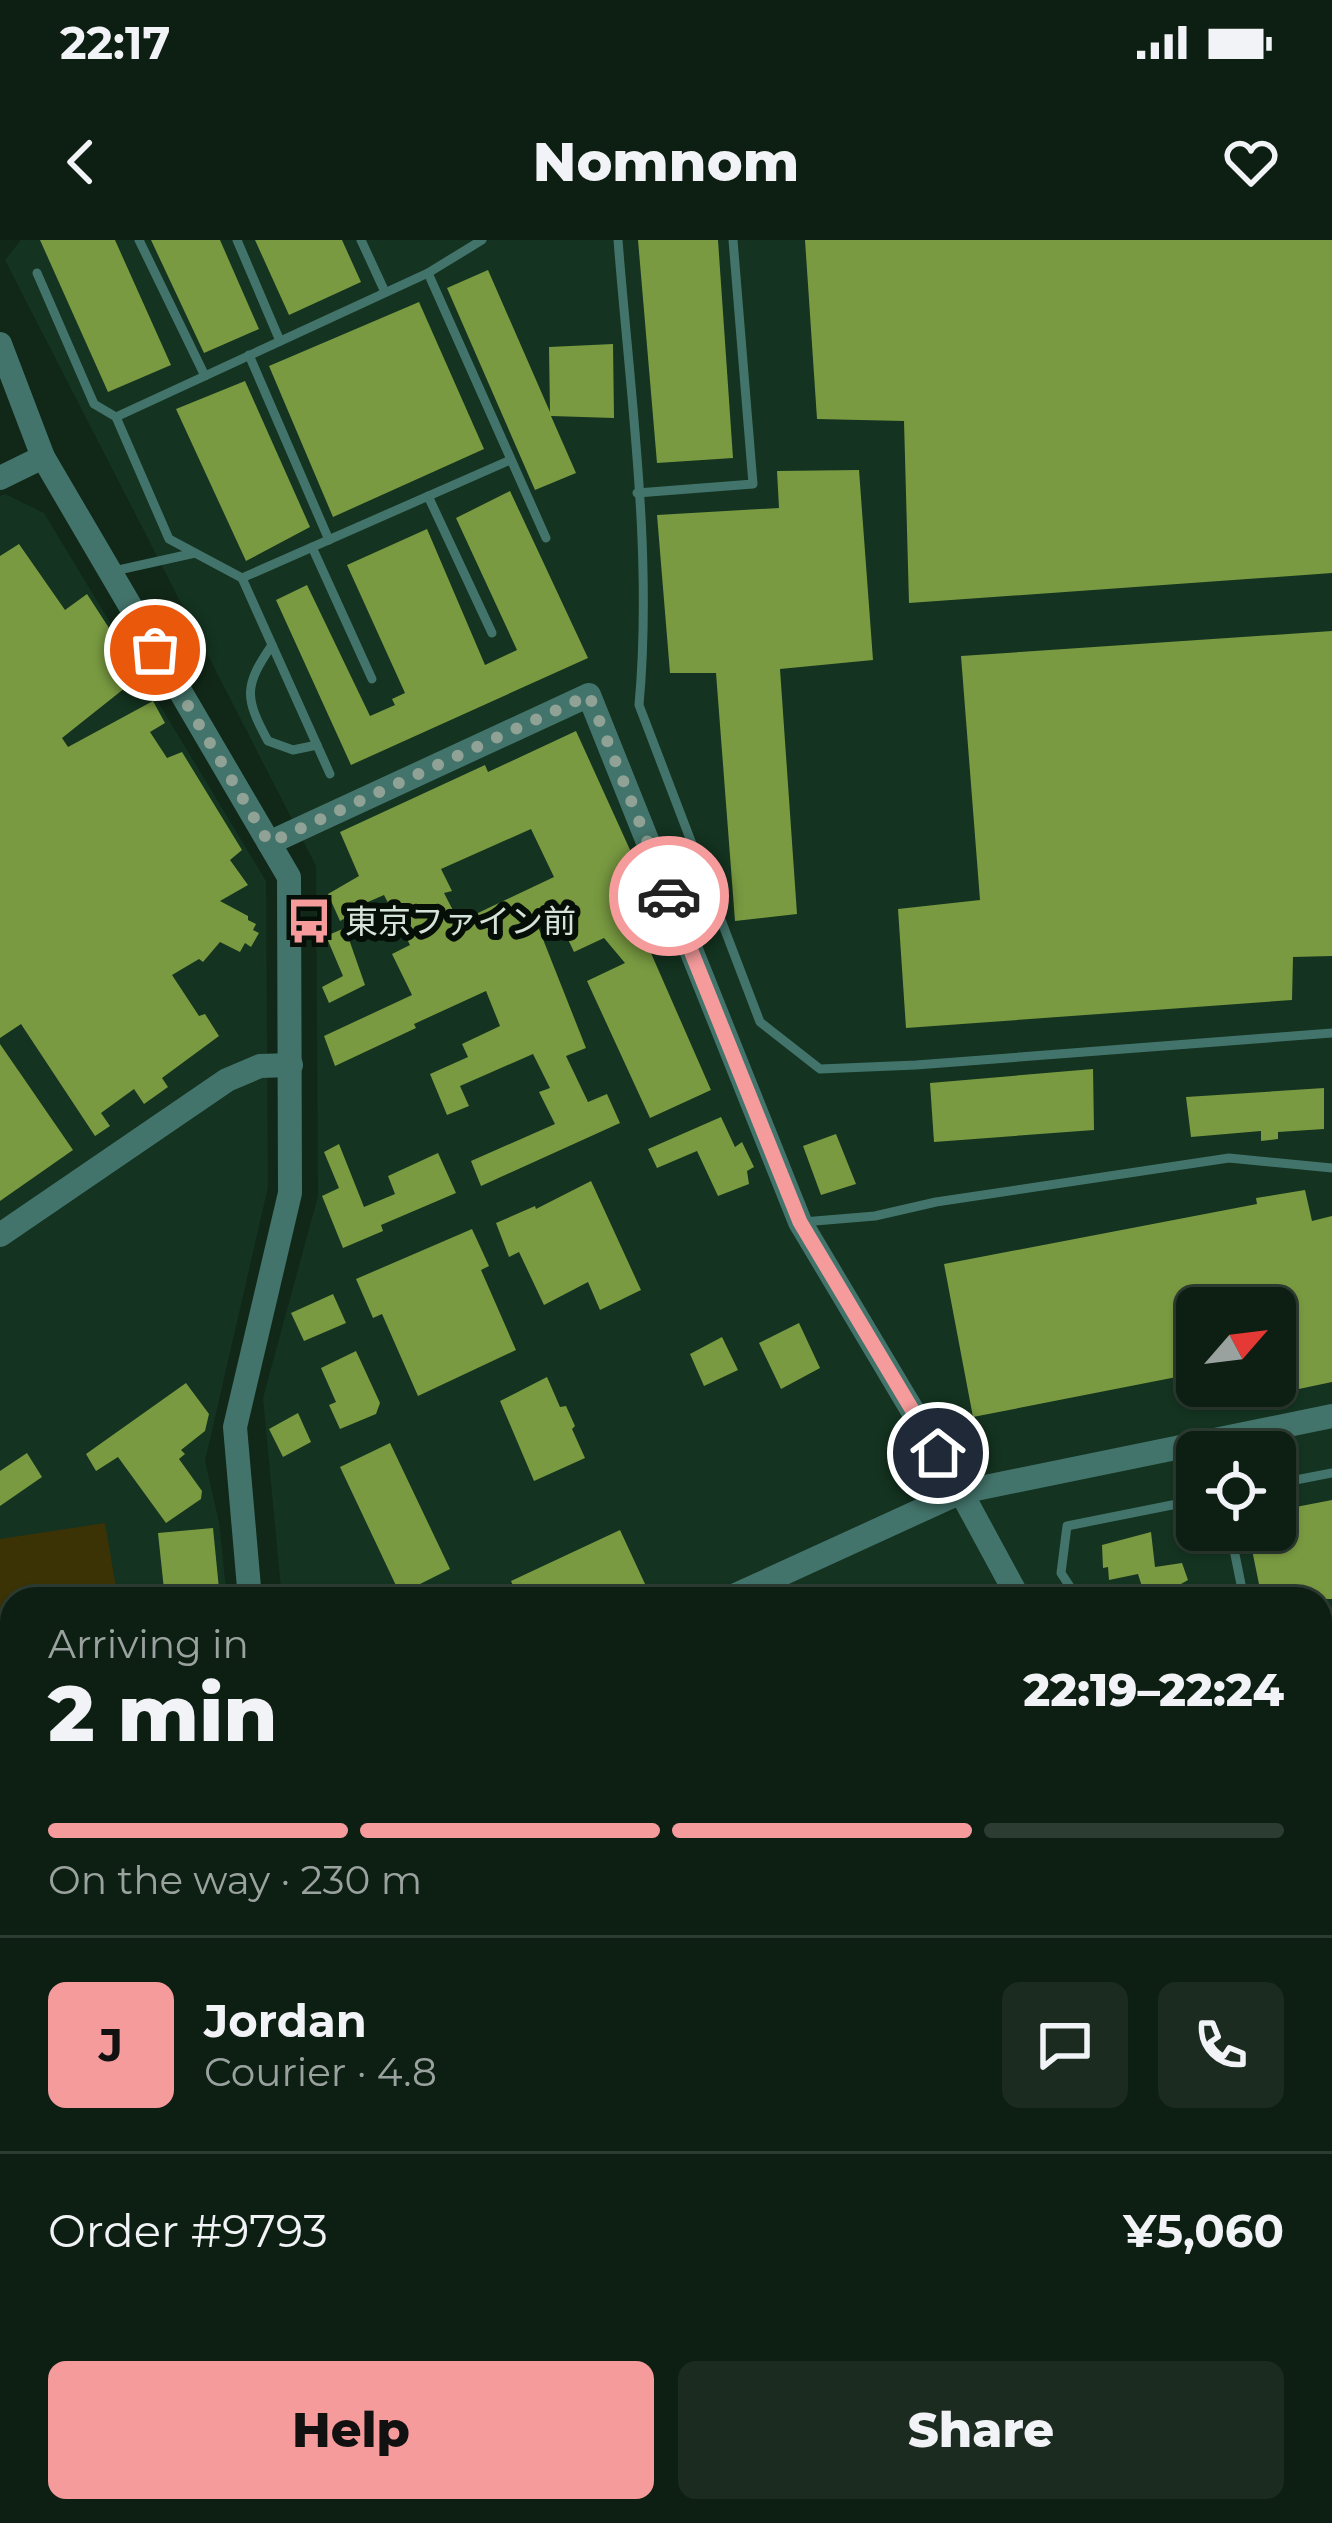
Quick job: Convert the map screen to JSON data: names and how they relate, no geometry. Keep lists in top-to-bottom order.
{
  "places": {
    "bus stop": ["東京ファイン前"]
  },
  "north": "top right",
  "page": {
    "status": "22:17",
    "header": "Nomnom",
    "heading": ["2 min", "Arriving in", "22:19–22:24"],
    "panel": [
      "Jordan",
      "Courier · 4.8",
      "Order #9793",
      "¥5,060"
    ],
    "bar": "On the way · 230 m",
    "round": "J",
    "buttons": ["Help", "Share"]
  }
}
